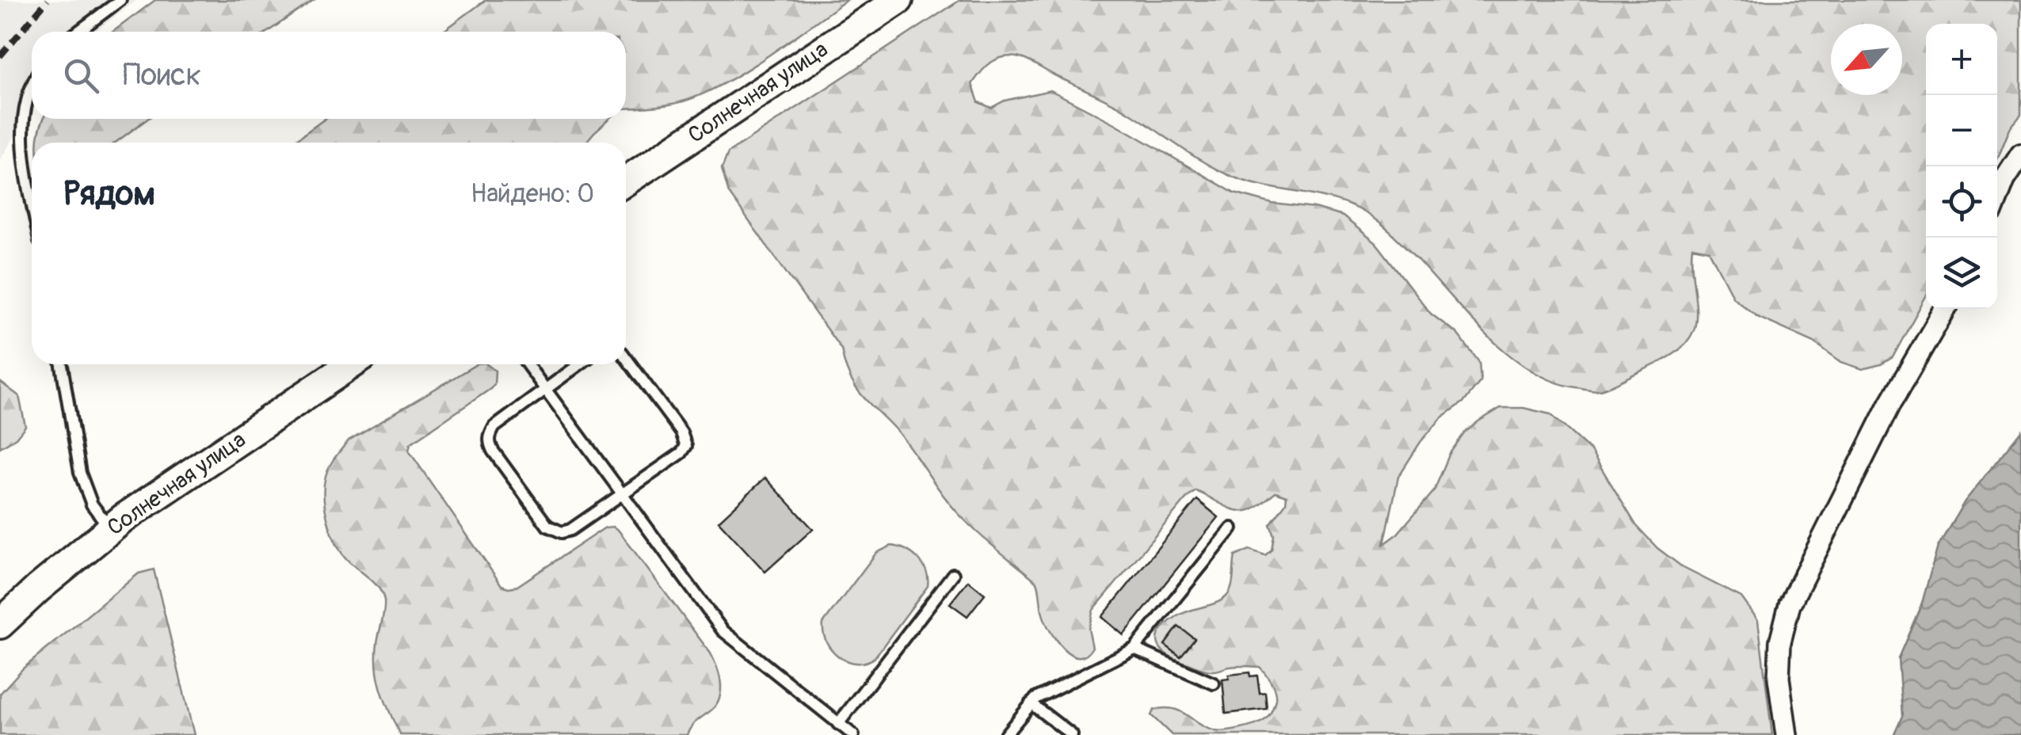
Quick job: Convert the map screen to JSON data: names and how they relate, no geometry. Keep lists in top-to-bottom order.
{
  "streets": {
    "street": ["Солнечная улица"]
  },
  "north": "bottom left",
  "page": {
    "map_buttons": ["+", "−"],
    "search": "Поиск",
    "heading": ["Рядом", "Найдено: 0"]
  }
}
